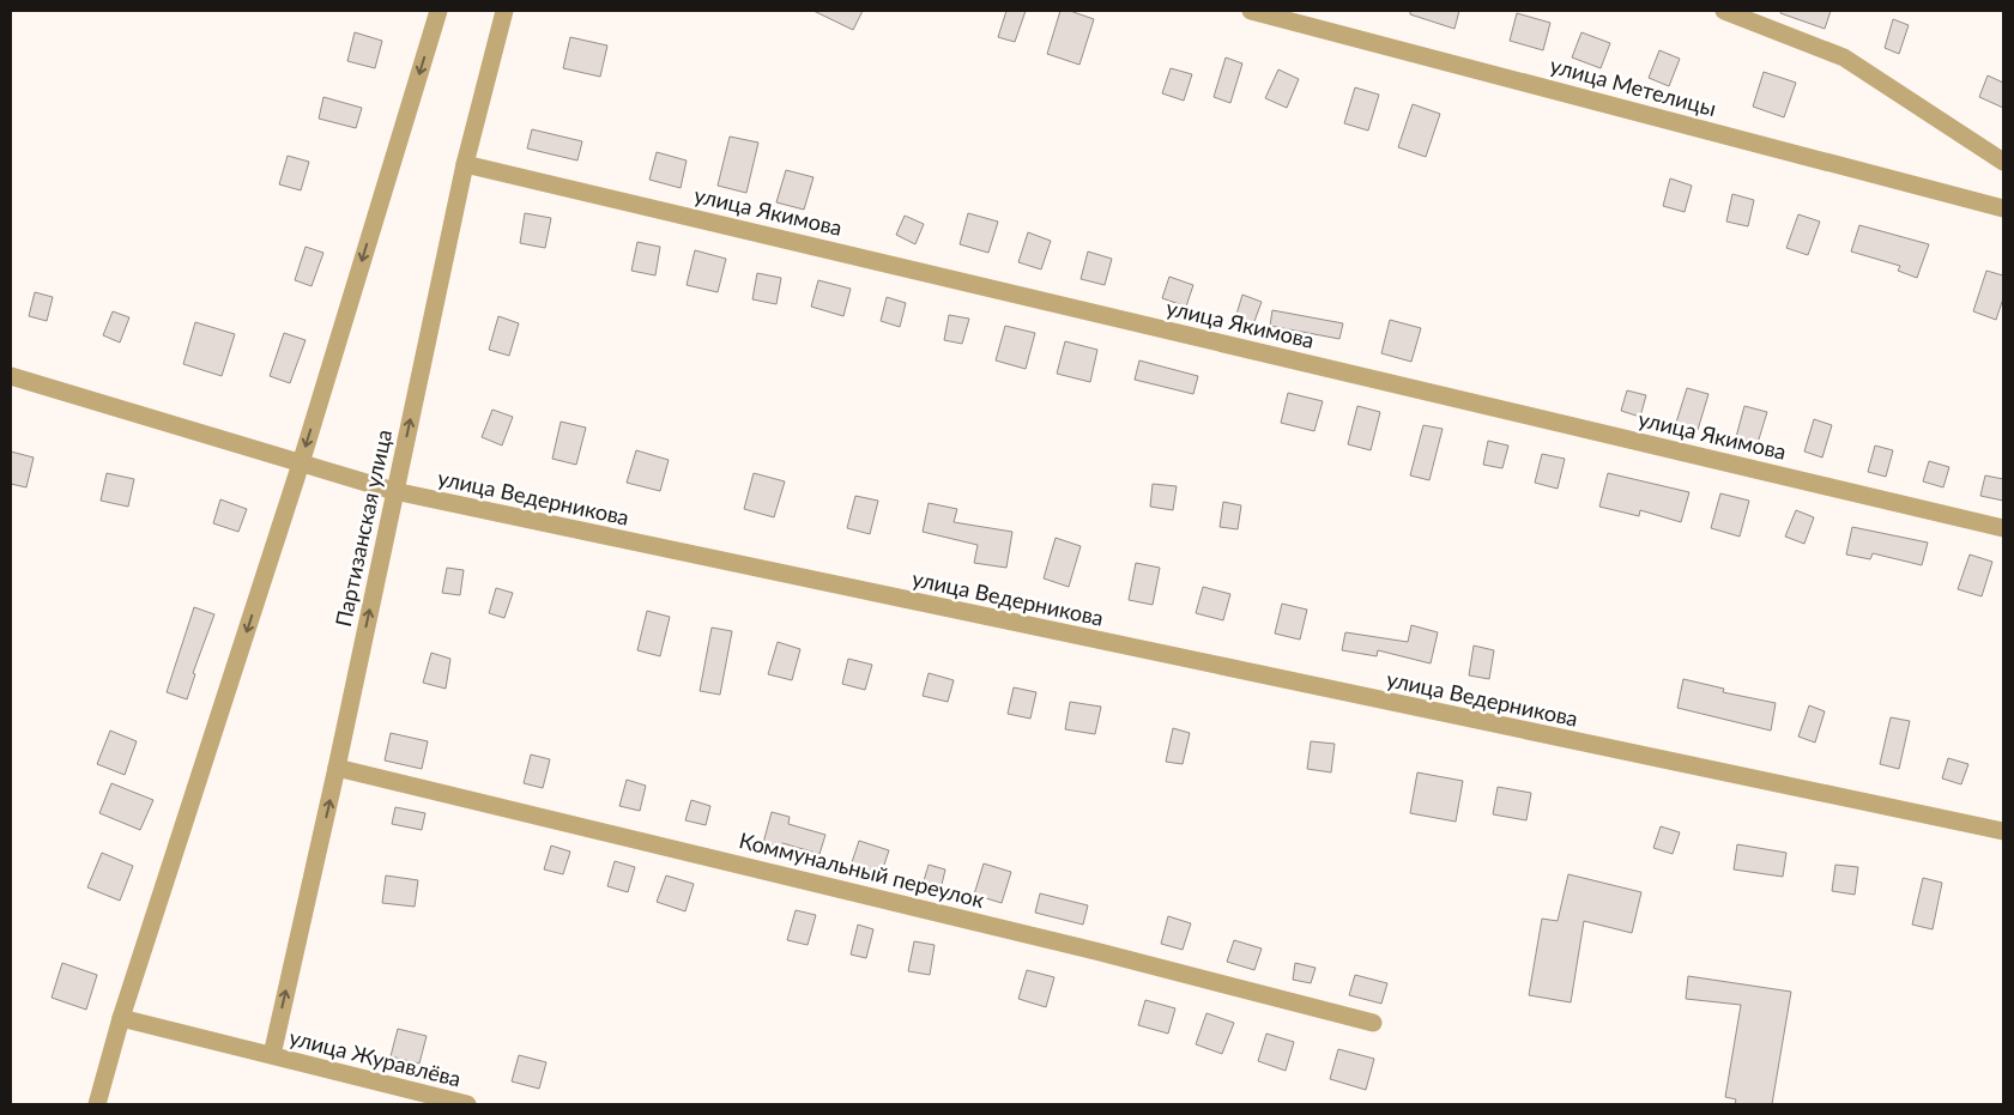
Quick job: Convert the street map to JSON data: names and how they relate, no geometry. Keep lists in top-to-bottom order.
{
  "streets": {
    "street": [
      "улица Метелицы",
      "улица Якимова",
      "улица Ведерникова",
      "Партизанская улица",
      "Коммунальный переулок",
      "улица Журавлёва"
    ]
  },
  "crossings": [
    ["улица Якимова", "Партизанская улица"],
    ["улица Ведерникова", "Партизанская улица"],
    ["Партизанская улица", "Коммунальный переулок"],
    ["Партизанская улица", "улица Журавлёва"]
  ]
}
